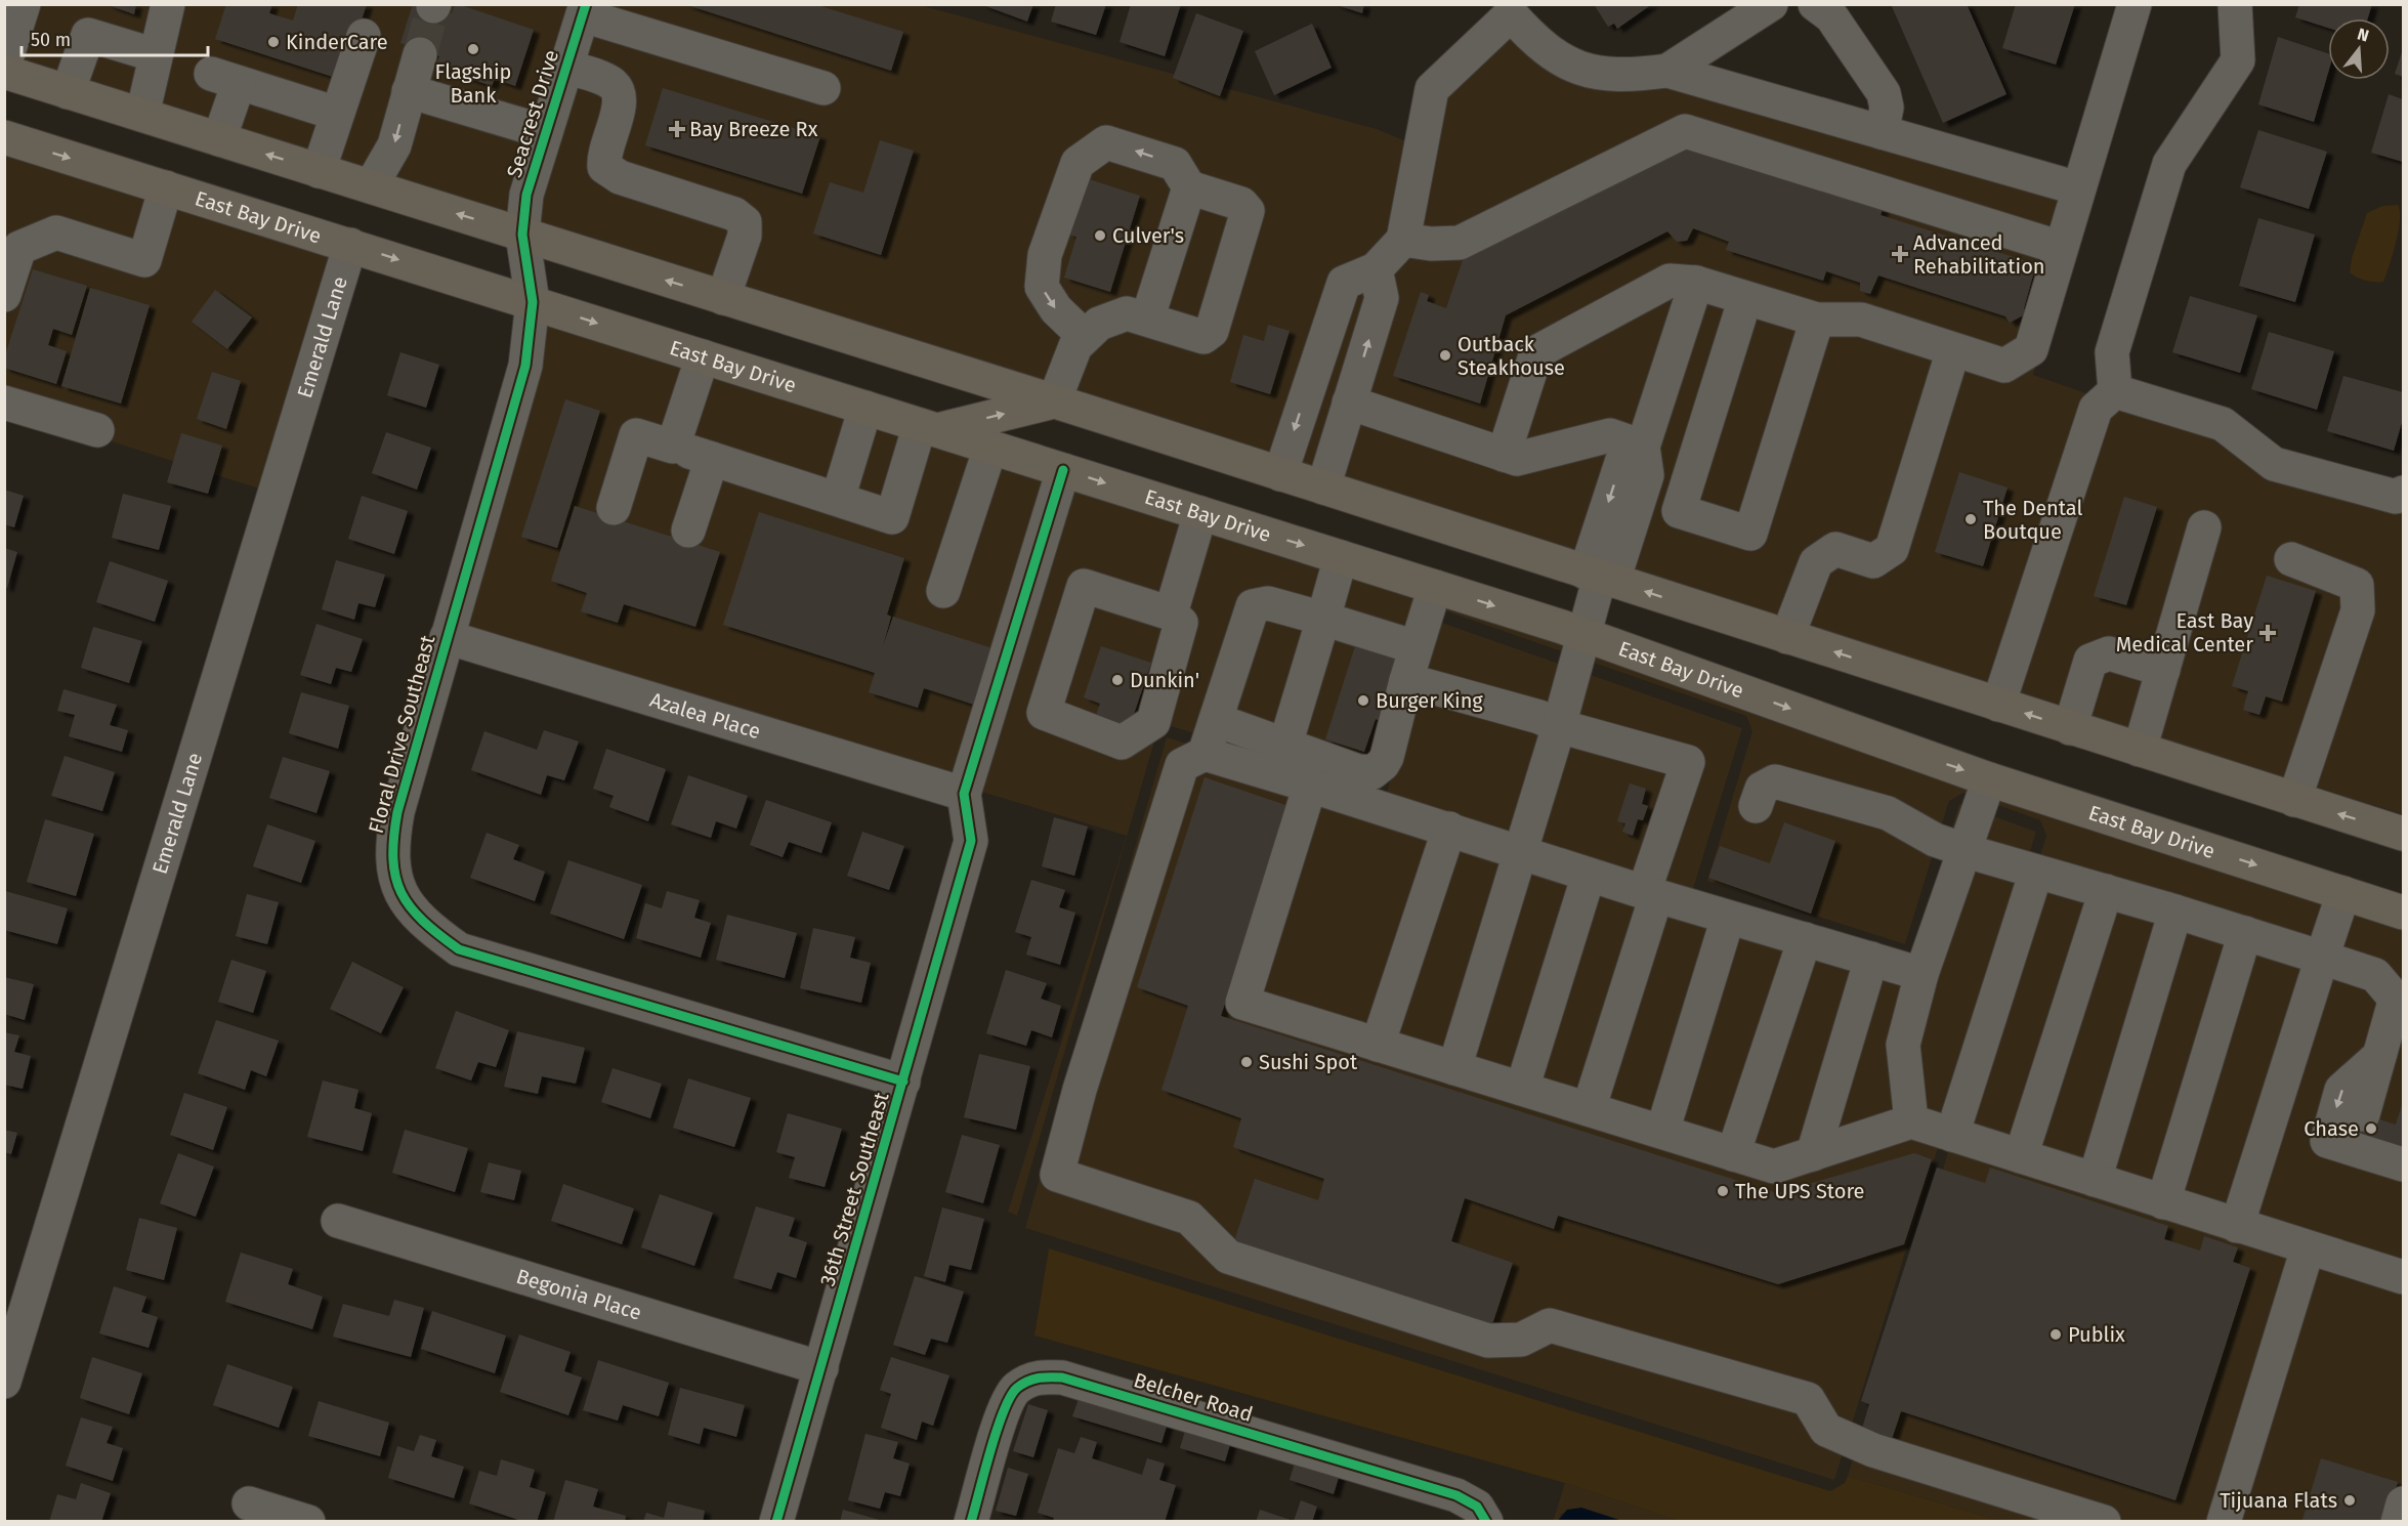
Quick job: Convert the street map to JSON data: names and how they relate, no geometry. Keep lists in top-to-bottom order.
{
  "streets": {
    "main road": ["East Bay Drive"],
    "street": [
      "Seacrest Drive",
      "Emerald Lane",
      "Azalea Place",
      "Floral Drive Southeast",
      "36th Street Southeast",
      "Begonia Place",
      "Belcher Road"
    ]
  },
  "crossings": [
    ["Seacrest Drive", "Floral Drive Southeast"],
    ["East Bay Drive", "Emerald Lane"],
    ["East Bay Drive", "Floral Drive Southeast"],
    ["Azalea Place", "Floral Drive Southeast"],
    ["Azalea Place", "36th Street Southeast"],
    ["Floral Drive Southeast", "36th Street Southeast"],
    ["36th Street Southeast", "Begonia Place"]
  ],
  "places": {
    "other": [
      "KinderCare",
      "Flagship Bank",
      "Culver's",
      "Outback Steakhouse",
      "The Dental Boutque",
      "Dunkin'",
      "Burger King",
      "Sushi Spot",
      "Chase",
      "The UPS Store",
      "Publix",
      "Tijuana Flats"
    ],
    "health": ["Bay Breeze Rx", "Advanced Rehabilitation", "East Bay Medical Center"]
  },
  "scale_bar": "50 m",
  "north": "top"
}
